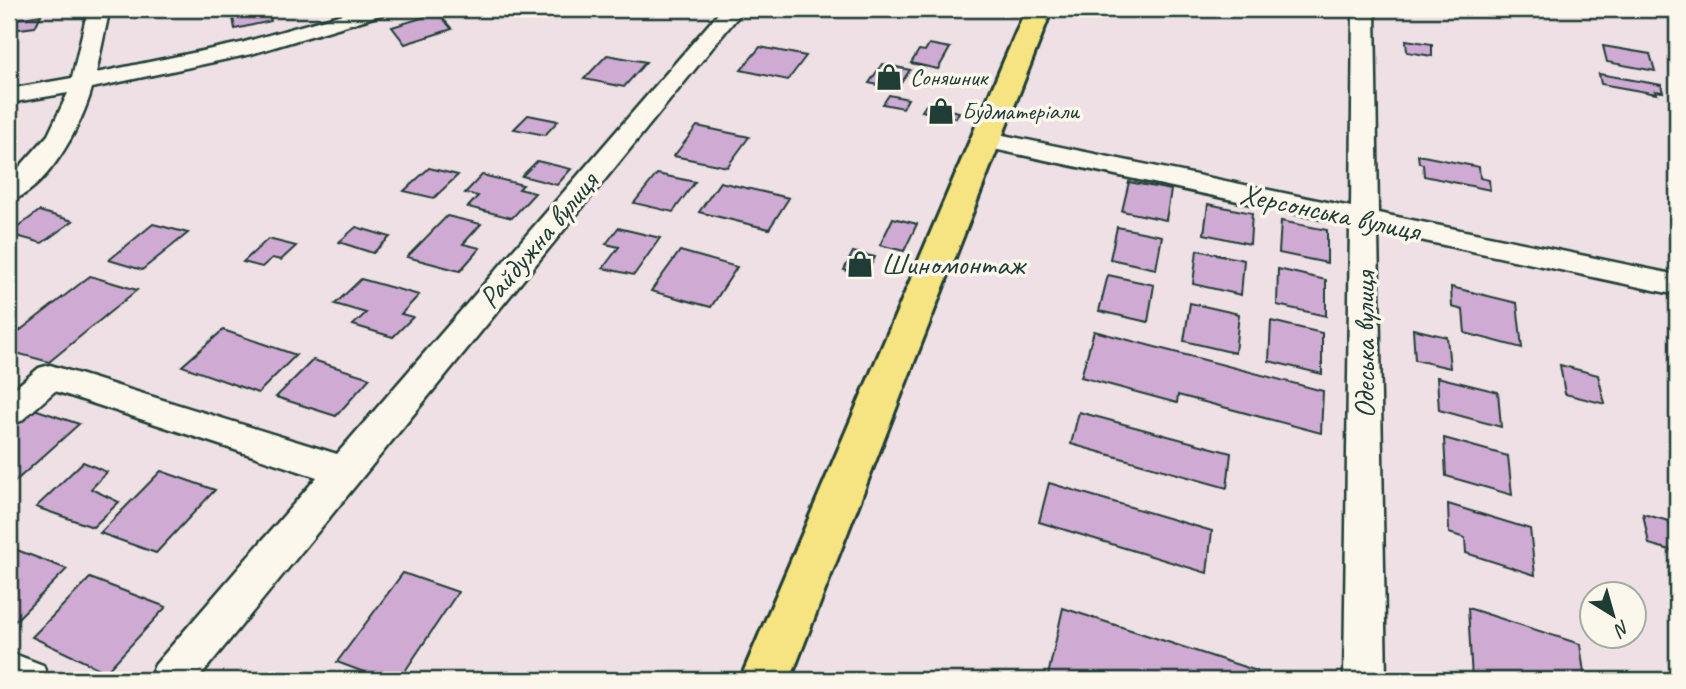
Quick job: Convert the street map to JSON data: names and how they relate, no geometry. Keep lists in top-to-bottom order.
{
  "streets": {
    "street": ["Херсонська вулиця", "Райдужна вулиця", "Одеська вулиця"]
  },
  "crossings": [
    ["Херсонська вулиця", "Одеська вулиця"]
  ],
  "places": {
    "shop": ["Соняшник", "Будматеріали", "Шиномонтаж"]
  },
  "north": "bottom right"
}
